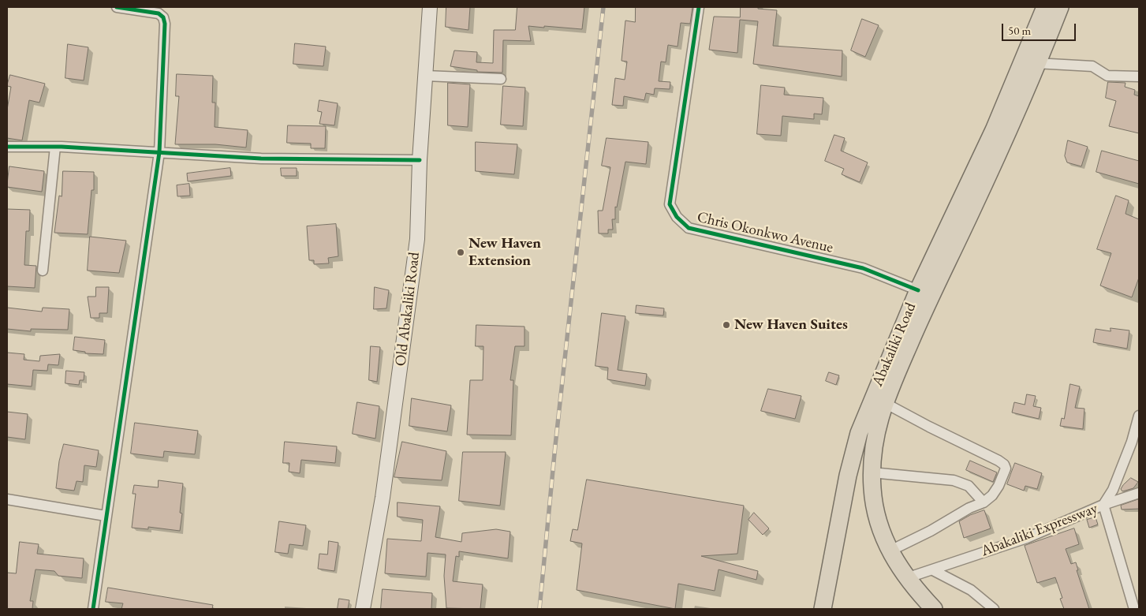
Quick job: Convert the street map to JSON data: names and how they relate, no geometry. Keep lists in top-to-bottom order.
{
  "streets": {
    "highway": ["Abakaliki Road"],
    "main road": ["Old Abakaliki Road"],
    "street": ["Chris Okonkwo Avenue", "Abakaliki Expressway"]
  },
  "crossings": [
    ["Chris Okonkwo Avenue", "Abakaliki Road"],
    ["Abakaliki Road", "Abakaliki Expressway"]
  ],
  "places": ["New Haven Extension", "New Haven Suites"],
  "scale_bar": "50 m"
}
